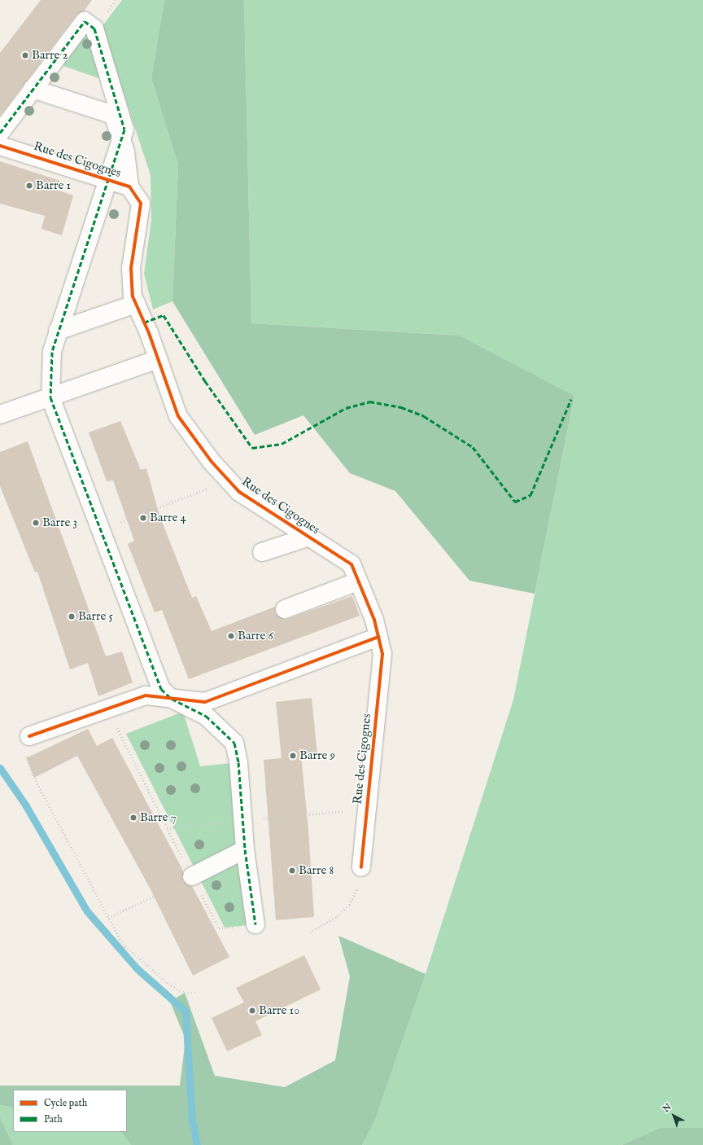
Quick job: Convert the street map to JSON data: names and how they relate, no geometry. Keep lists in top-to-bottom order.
{
  "streets": {
    "street": ["Rue des Cigognes"]
  },
  "places": [
    "Barre 2",
    "Barre 1",
    "Barre 4",
    "Barre 3",
    "Barre 5",
    "Barre 6",
    "Barre 9",
    "Barre 7",
    "Barre 8",
    "Barre 10"
  ],
  "legend": ["Cycle path", "Path"],
  "north": "top left"
}
